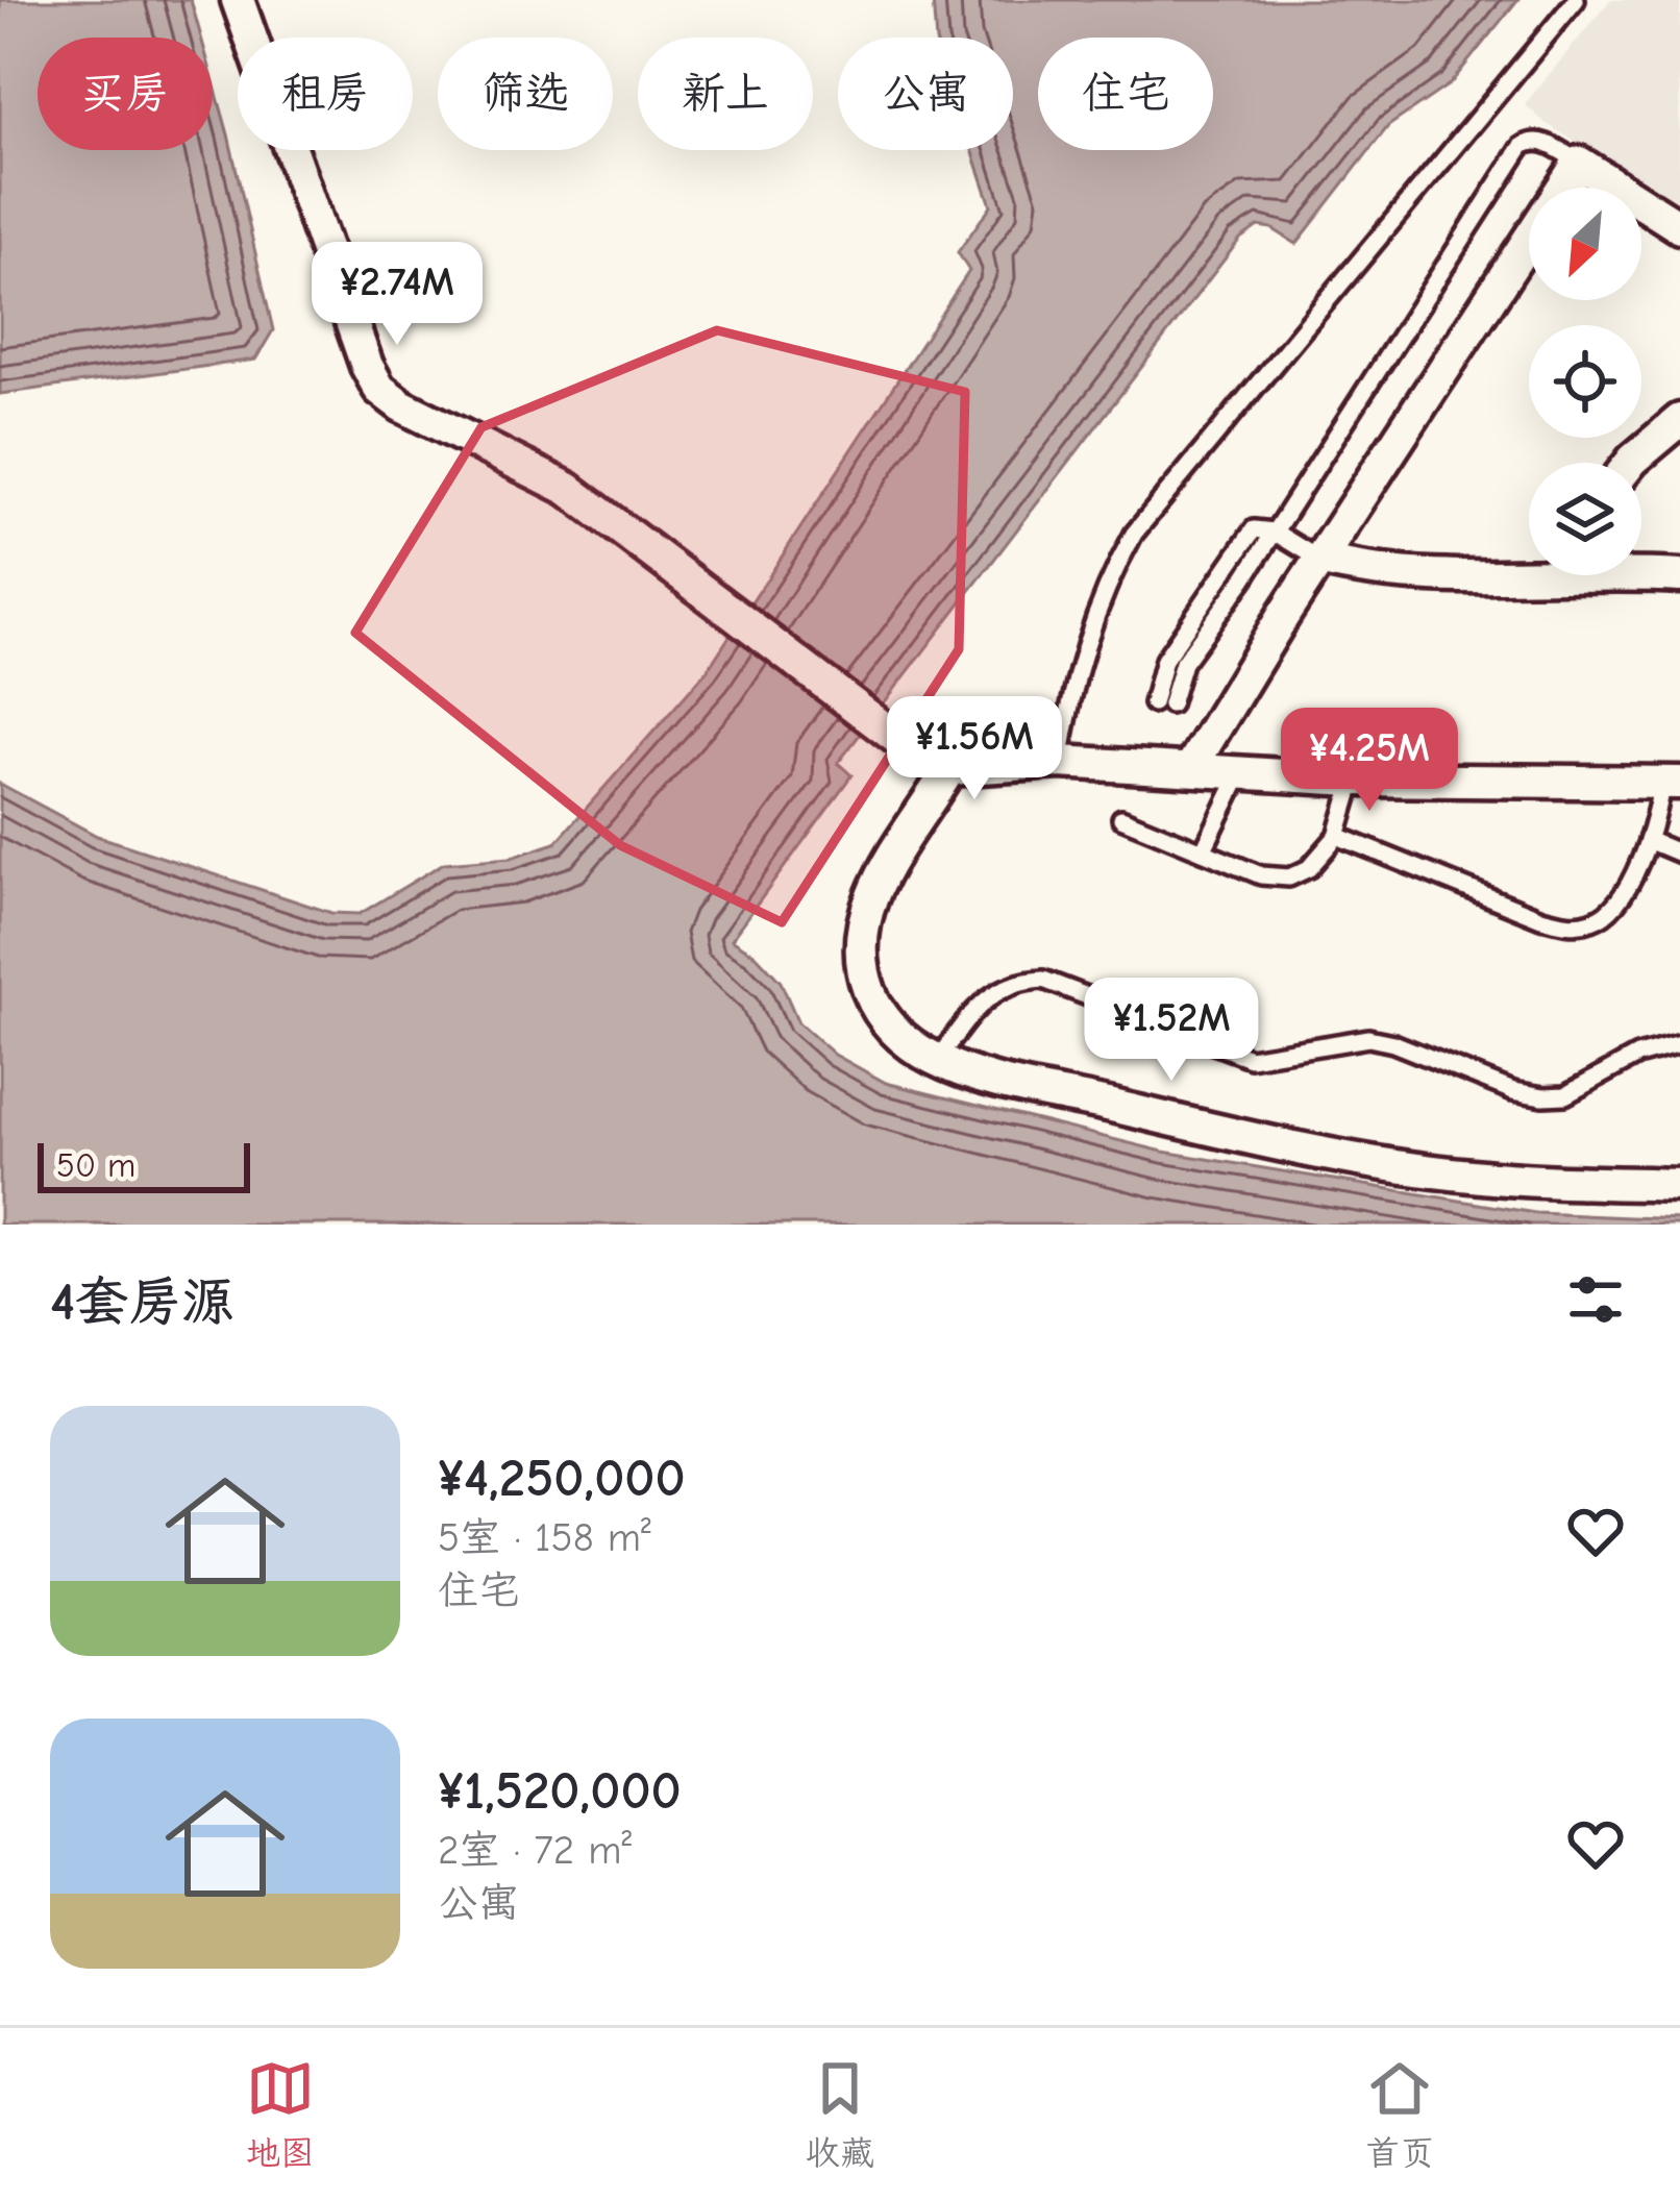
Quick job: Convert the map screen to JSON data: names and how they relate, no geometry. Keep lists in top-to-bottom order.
{
  "scale_bar": "50 m",
  "north": "bottom left",
  "page": {
    "chip": [
      "买房",
      "租房",
      "筛选",
      "新上",
      "公寓",
      "住宅"
    ],
    "price": [
      "¥2.74M",
      "¥1.56M",
      "¥4.25M",
      "¥1.52M"
    ],
    "scale": "50 m",
    "heading": "4套房源",
    "list": [
      {
        "name": "¥4,250,000",
        "note": "5室 · 158 m² · 住宅"
      },
      {
        "name": "¥1,520,000",
        "note": "2室 · 72 m² · 公寓"
      }
    ],
    "tabs": ["地图", "收藏", "首页"]
  }
}
